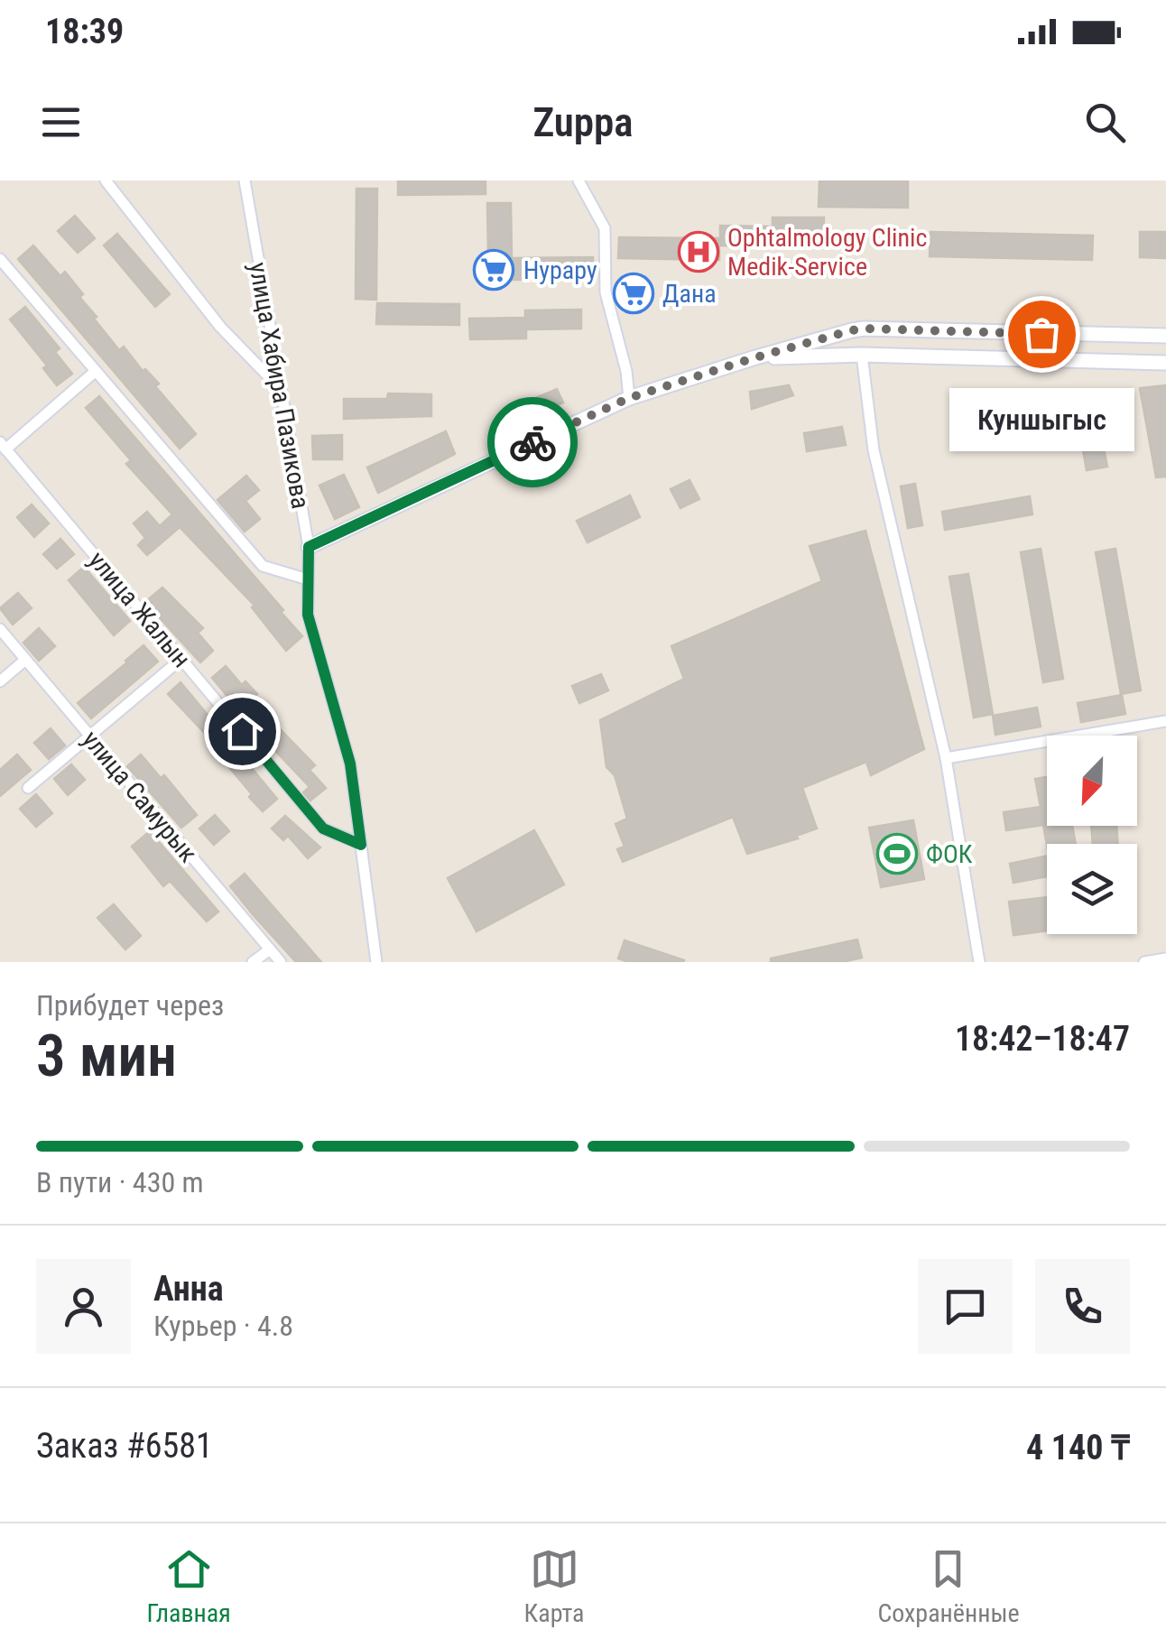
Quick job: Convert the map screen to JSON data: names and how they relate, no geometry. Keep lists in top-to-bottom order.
{
  "streets": {
    "street": ["улица Хабира Пазикова", "улица Жалын", "улица Самурык"]
  },
  "crossings": [
    ["улица Хабира Пазикова", "улица Жалын"]
  ],
  "places": {
    "hospital": ["Ophtalmology Clinic Medik-Service"],
    "supermarket": ["Нурару", "Дана"],
    "other": ["Куншыгыс"],
    "sports": ["ФОК"]
  },
  "north": "bottom left",
  "page": {
    "status": "18:39",
    "header": "Zuppa",
    "bubble": "Куншыгыс",
    "heading": ["3 мин", "Прибудет через", "18:42–18:47"],
    "panel": [
      "Анна",
      "Курьер · 4.8",
      "Заказ #6581",
      "4 140 ₸"
    ],
    "bar": "В пути · 430 m",
    "tabs": ["Главная", "Карта", "Сохранённые"]
  }
}
